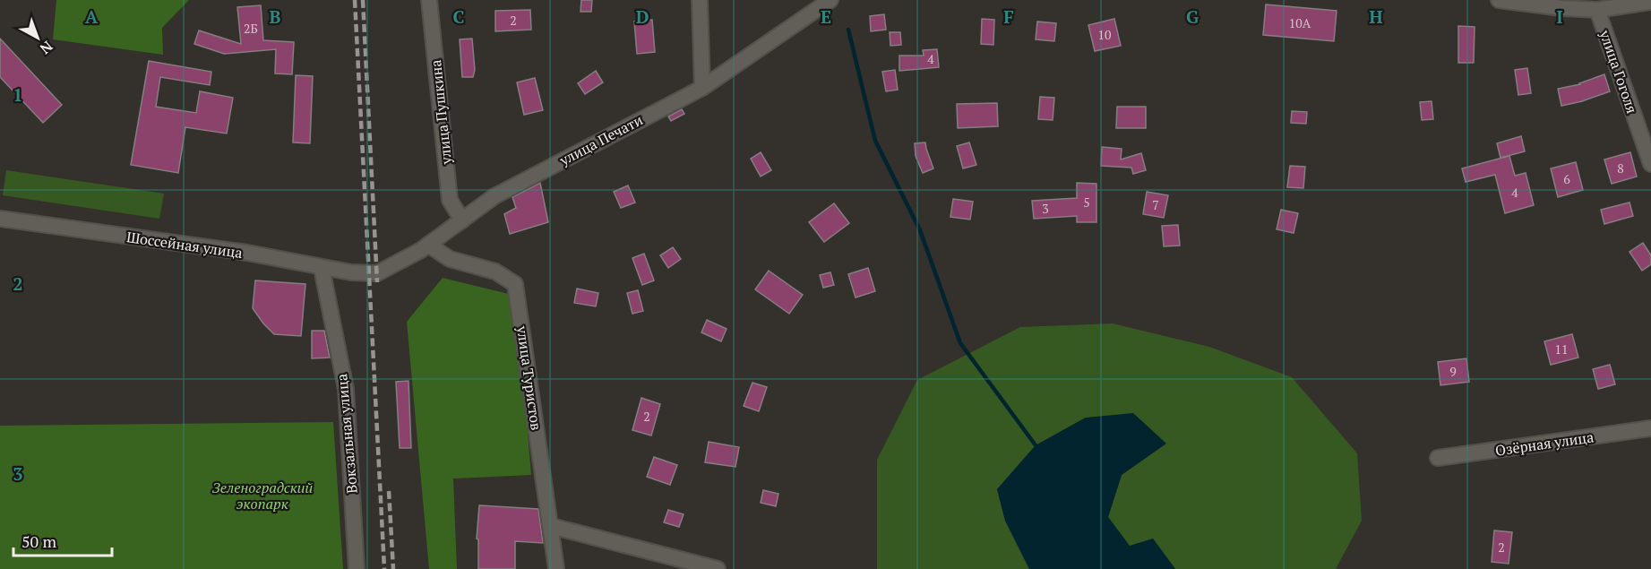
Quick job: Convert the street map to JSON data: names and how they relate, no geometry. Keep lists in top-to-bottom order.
{
  "streets": {
    "street": [
      "улица Гоголя",
      "улица Пушкина",
      "улица Печати",
      "Шоссейная улица",
      "улица Туристов",
      "Вокзальная улица",
      "Озёрная улица"
    ]
  },
  "crossings": [
    ["улица Пушкина", "улица Печати"],
    ["улица Печати", "Шоссейная улица"],
    ["улица Печати", "улица Туристов"],
    ["Шоссейная улица", "Вокзальная улица"]
  ],
  "parks": ["Зеленоградский экопарк"],
  "house_numbers": [
    "2",
    "10А",
    "2Б",
    "10",
    "4",
    "8",
    "6",
    "4",
    "5",
    "7",
    "3",
    "11",
    "9",
    "2",
    "2"
  ],
  "scale_bar": "50 m",
  "north": "bottom right",
  "grid": {
    "columns": [
      "A",
      "B",
      "C",
      "D",
      "E",
      "F",
      "G",
      "H",
      "I"
    ],
    "rows": ["1", "2", "3"]
  }
}
